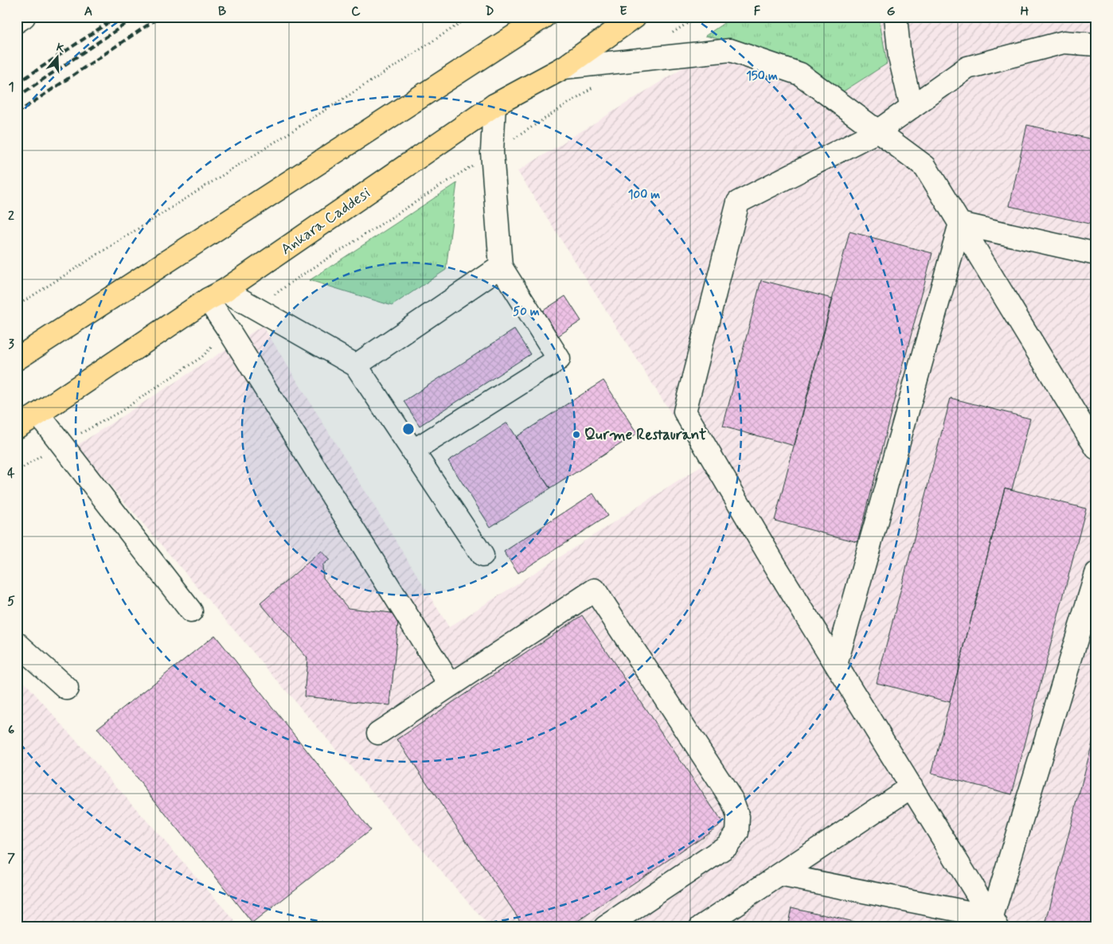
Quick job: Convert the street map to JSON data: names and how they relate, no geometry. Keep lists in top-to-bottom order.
{
  "streets": {
    "highway": ["Ankara Caddesi"]
  },
  "places": ["Qurme Restaurant"],
  "north": "top",
  "grid": {
    "columns": [
      "A",
      "B",
      "C",
      "D",
      "E",
      "F",
      "G",
      "H"
    ],
    "rows": [
      "1",
      "2",
      "3",
      "4",
      "5",
      "6",
      "7"
    ]
  },
  "rings": ["150 m", "100 m", "50 m"]
}
